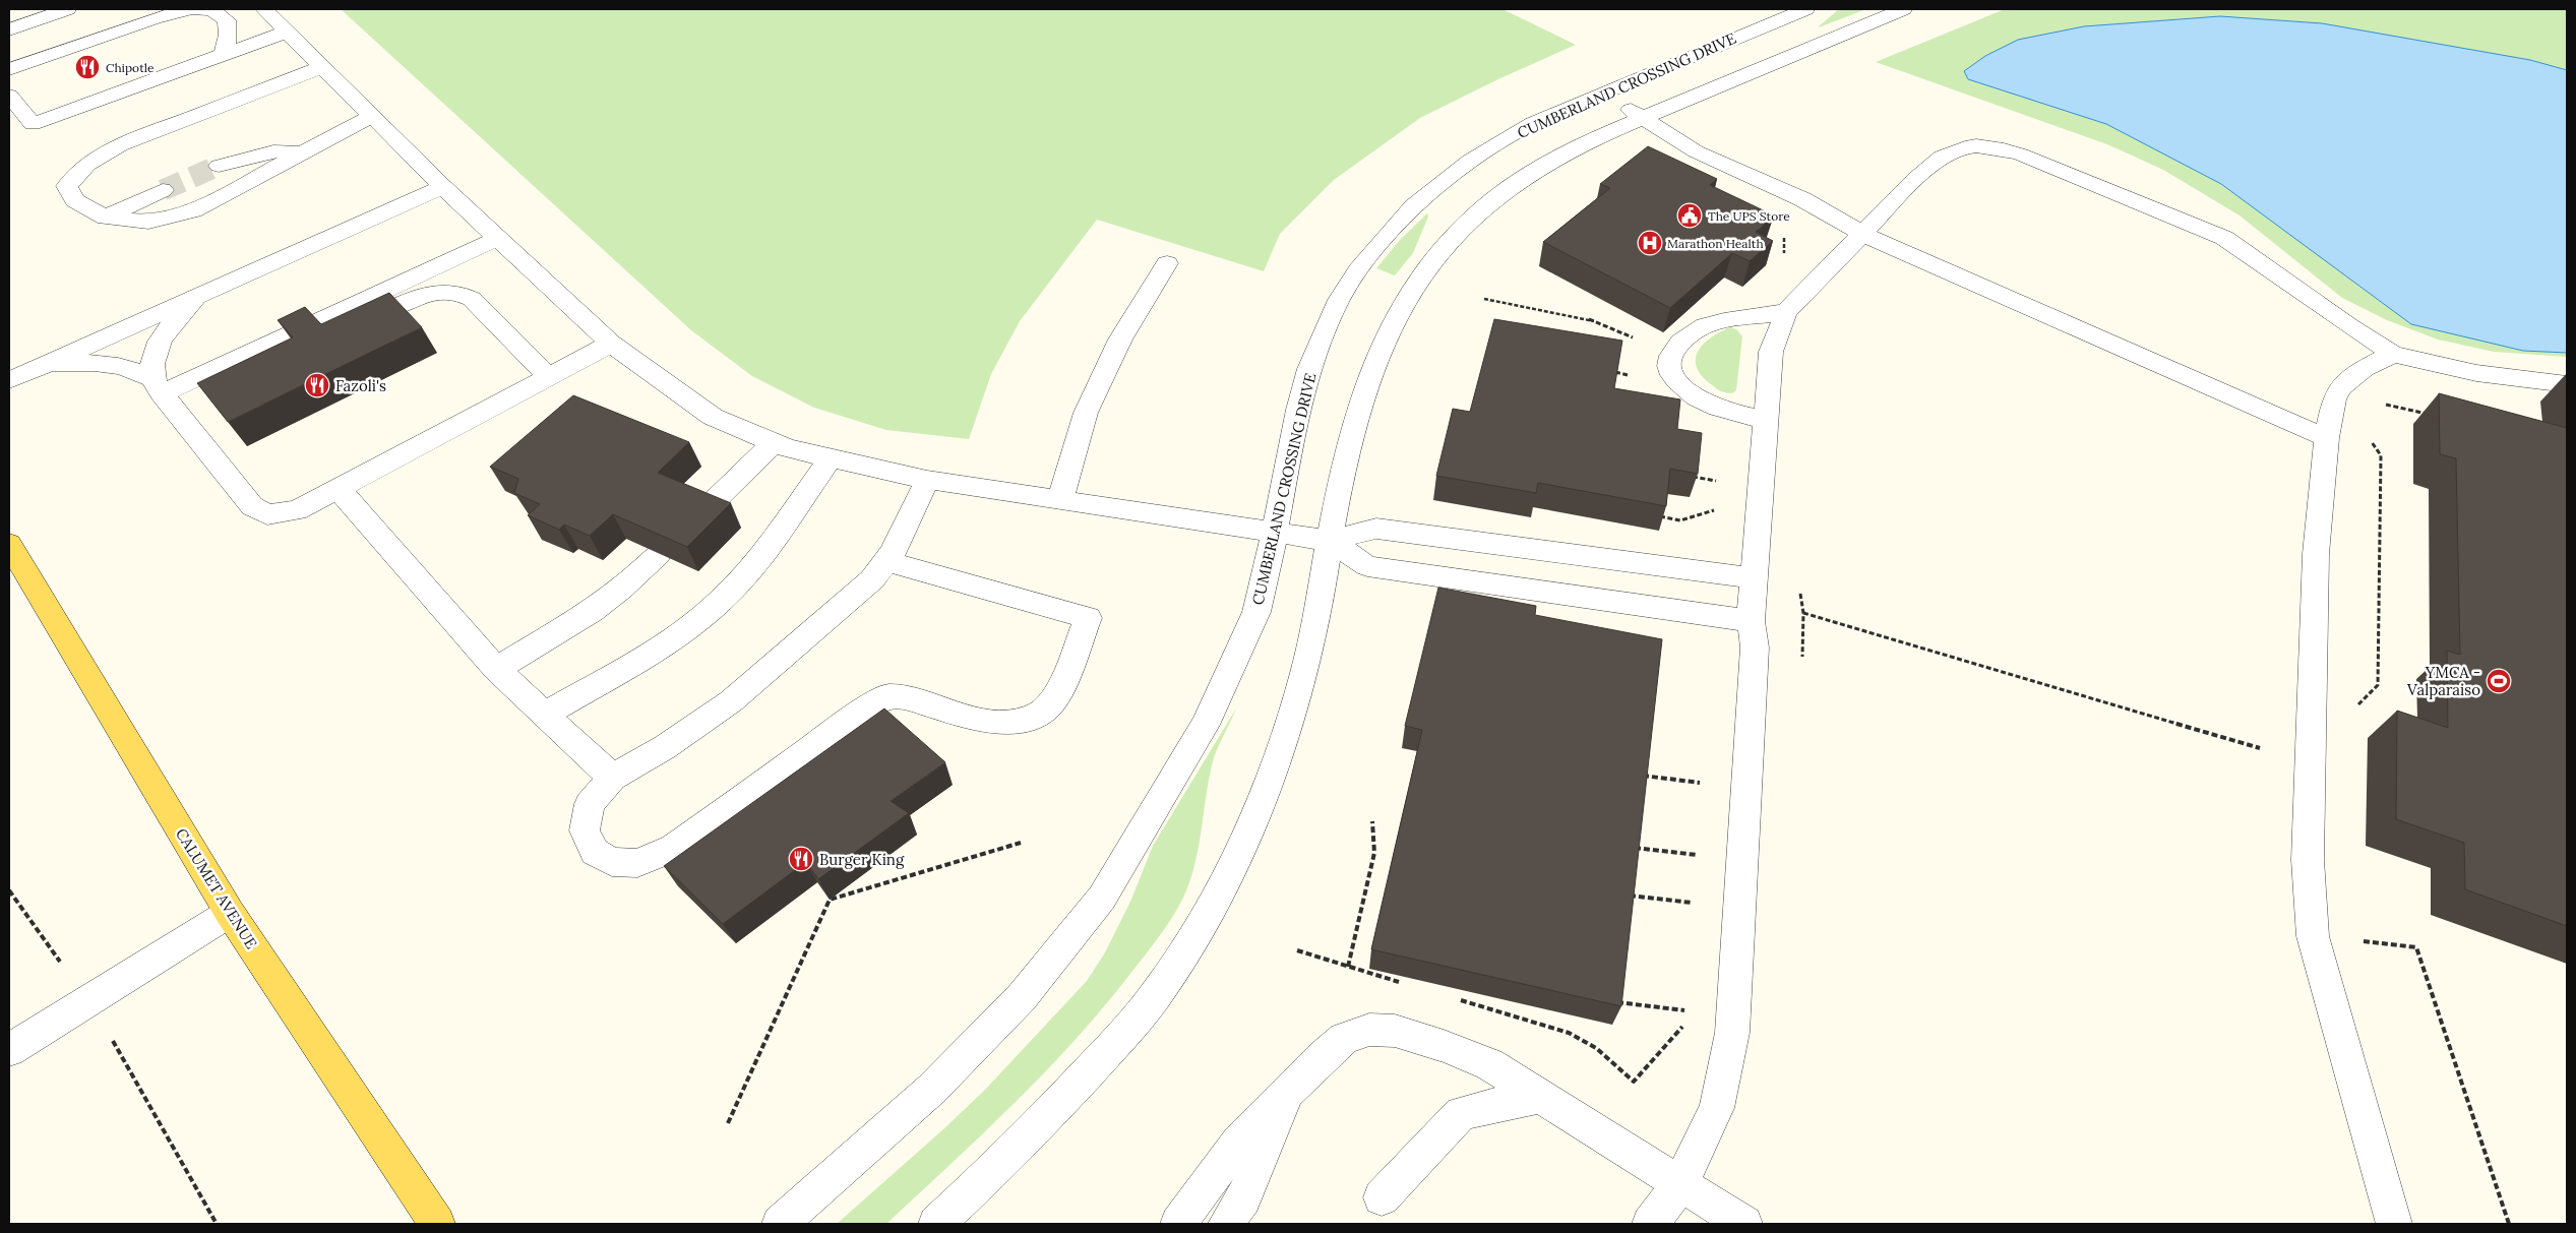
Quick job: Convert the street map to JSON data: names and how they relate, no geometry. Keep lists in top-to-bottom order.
{
  "streets": {
    "main road": ["CALUMET AVENUE"],
    "street": ["CUMBERLAND CROSSING DRIVE"]
  },
  "places": {
    "restaurant": ["Chipotle", "Fazoli's", "Burger King"],
    "public building": ["The UPS Store"],
    "hospital": ["Marathon Health"],
    "sports": ["YMCA - Valparaiso"]
  }
}
